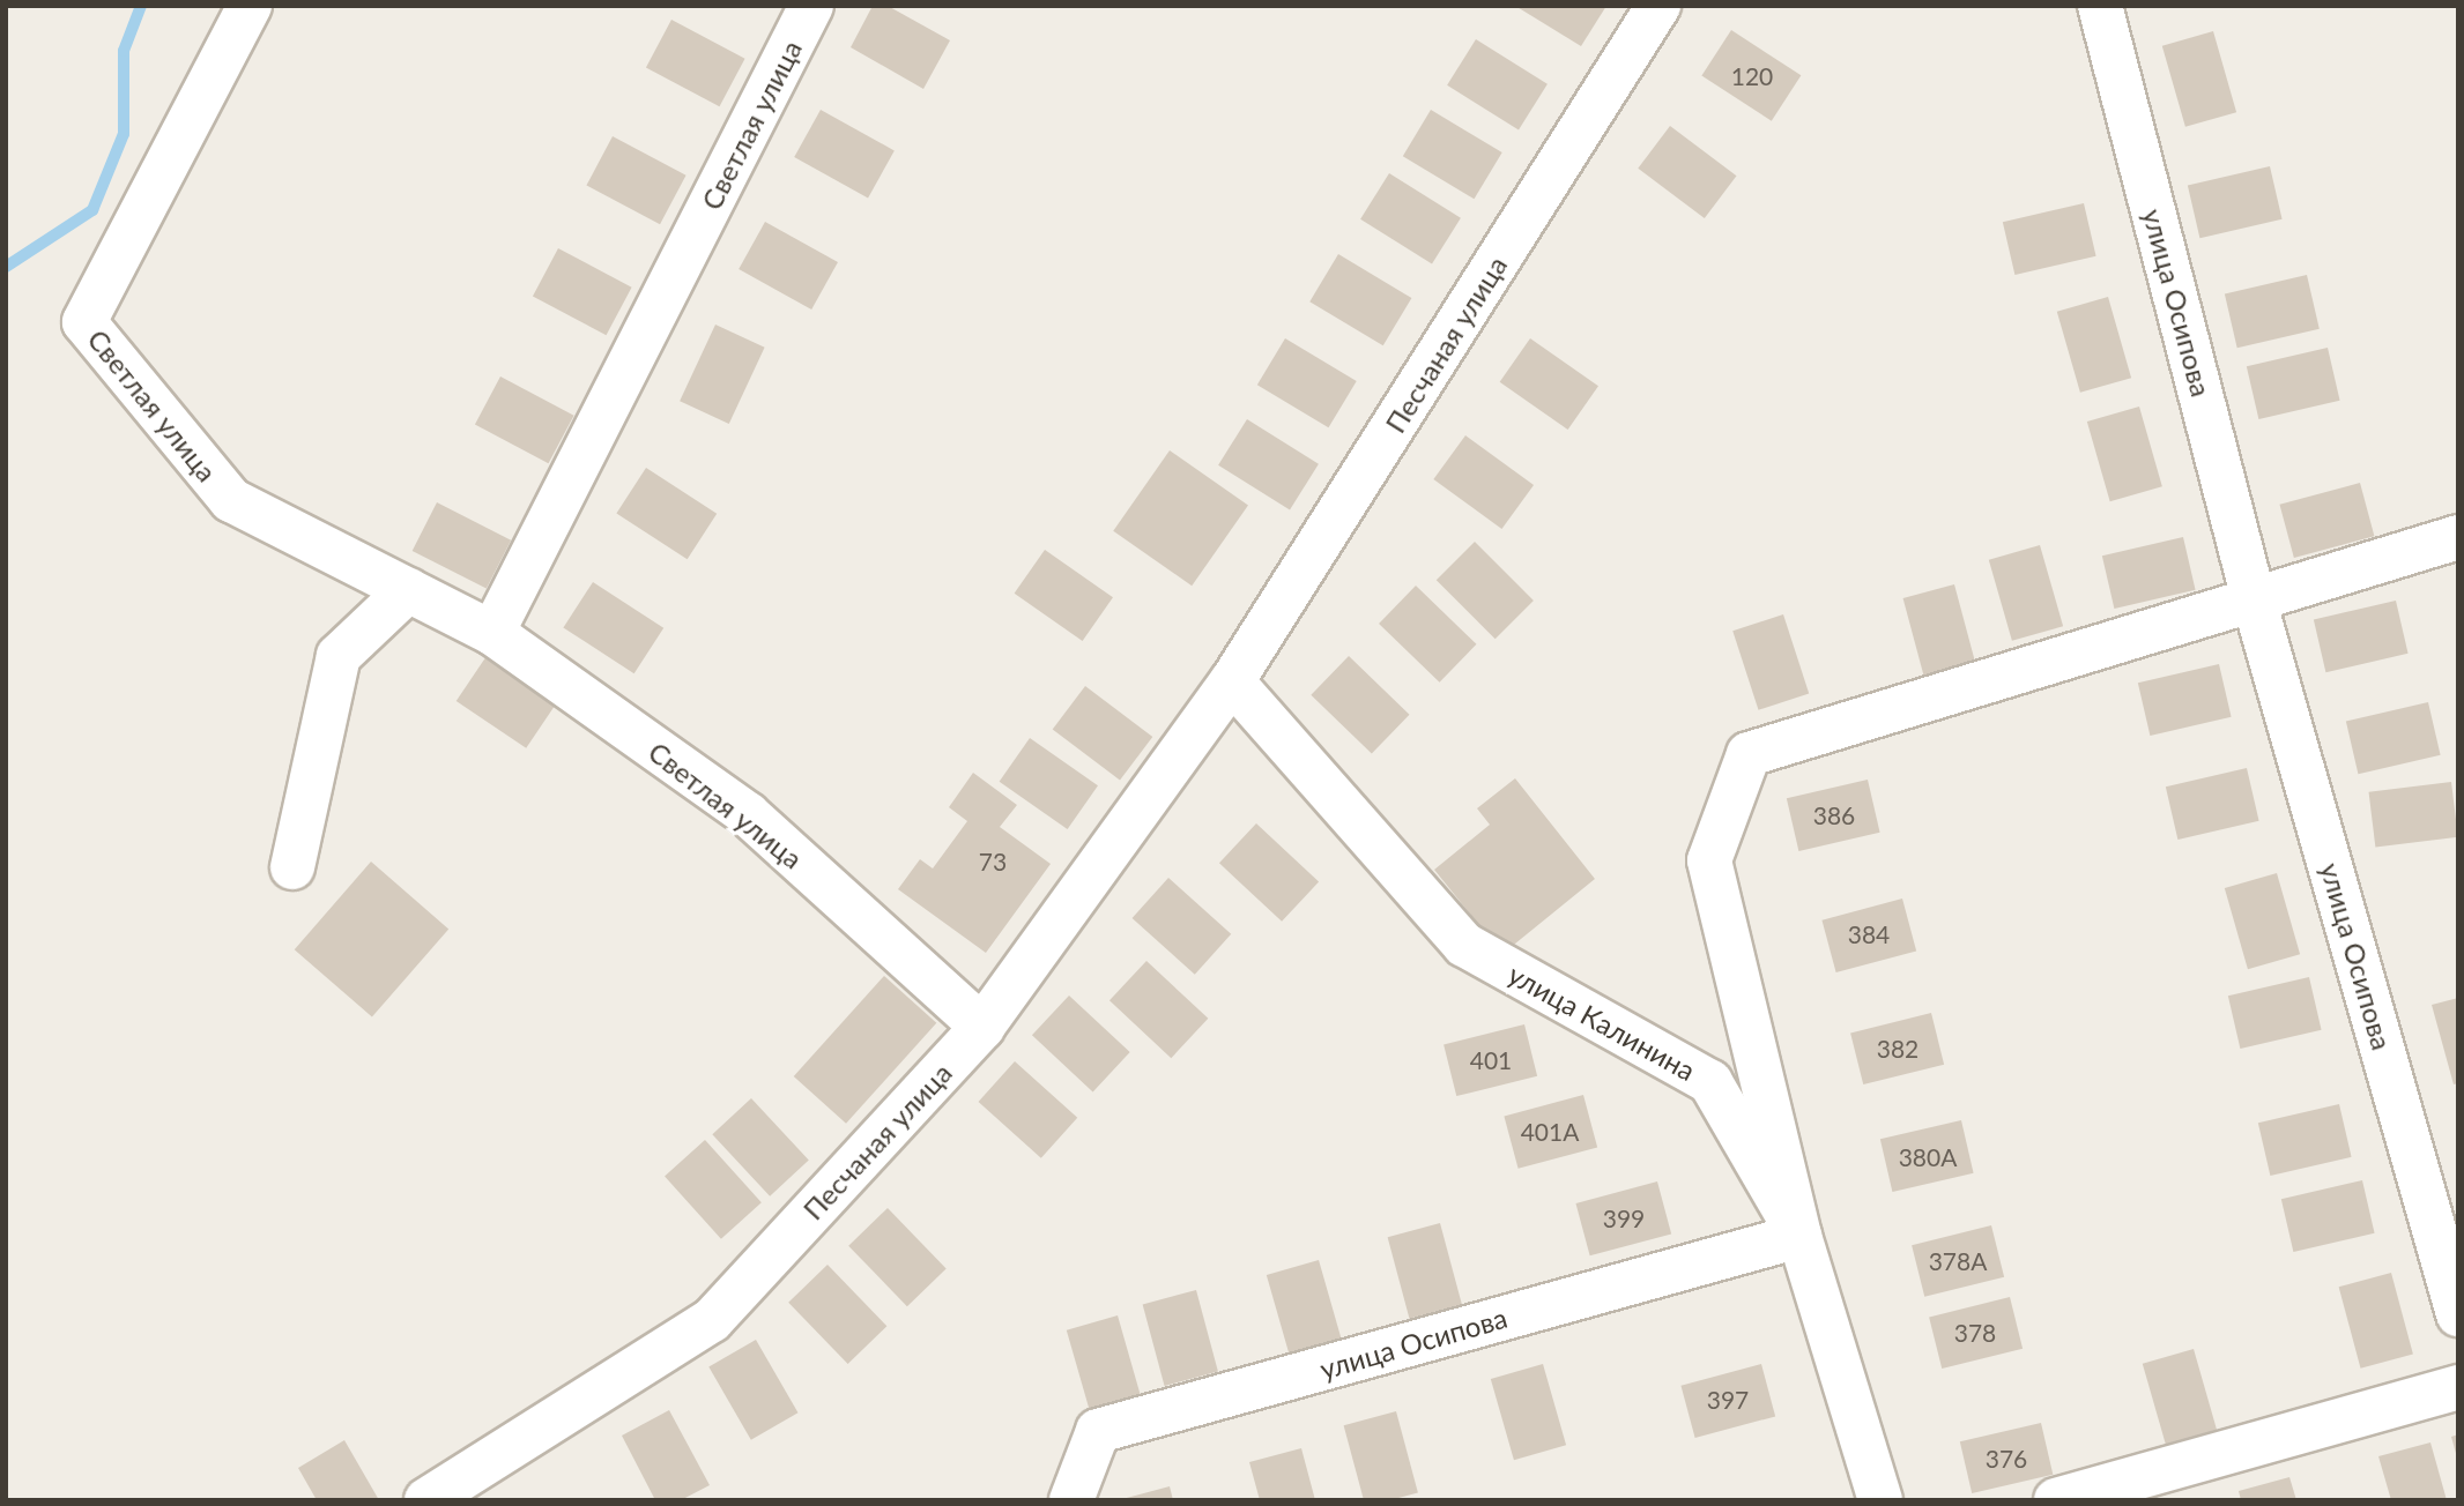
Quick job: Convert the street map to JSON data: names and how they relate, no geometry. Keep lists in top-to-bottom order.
{
  "streets": {
    "street": [
      "Светлая улица",
      "улица Осипова",
      "Песчаная улица",
      "улица Калинина"
    ]
  },
  "crossings": [
    ["Светлая улица", "Песчаная улица"],
    ["улица Осипова", "улица Калинина"],
    ["Песчаная улица", "улица Калинина"]
  ],
  "house_numbers": [
    "120",
    "386",
    "73",
    "384",
    "382",
    "401",
    "401А",
    "380А",
    "399",
    "378А",
    "378",
    "397",
    "376"
  ]
}
